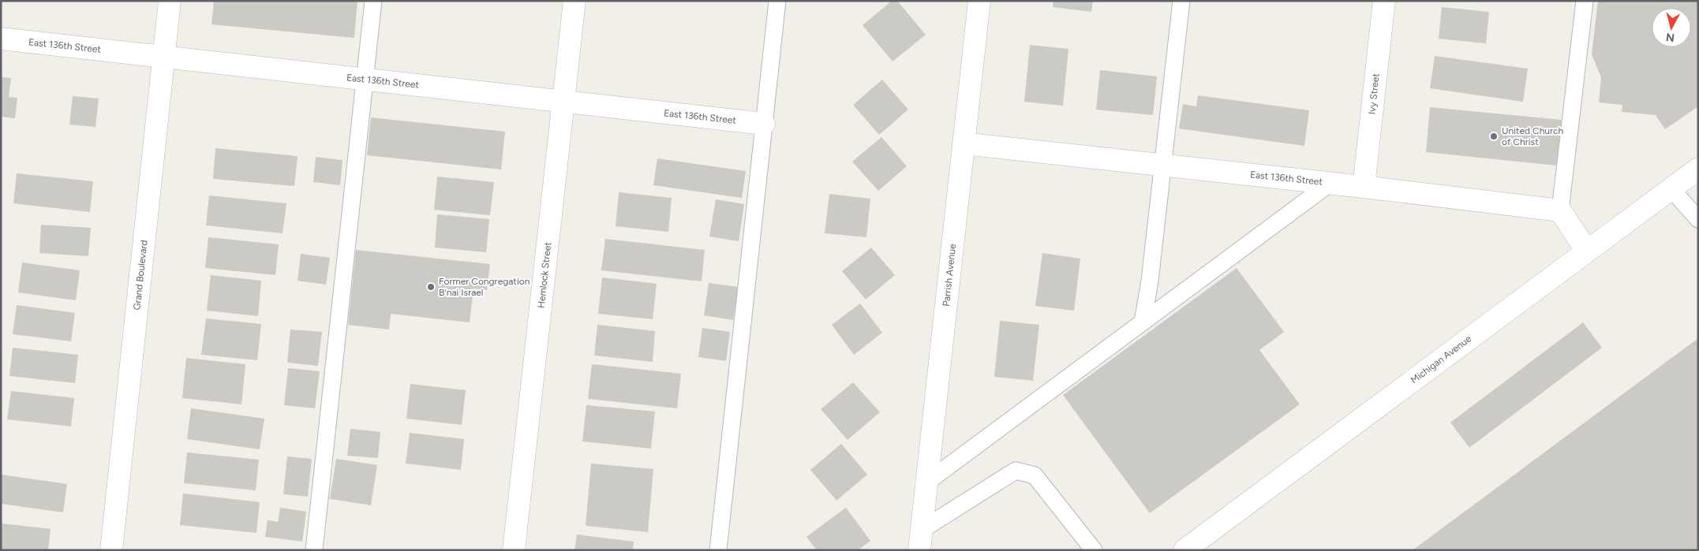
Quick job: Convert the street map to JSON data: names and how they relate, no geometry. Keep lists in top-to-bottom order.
{
  "streets": {
    "street": [
      "East 136th Street",
      "Ivy Street",
      "Grand Boulevard",
      "Hemlock Street",
      "Parrish Avenue",
      "Michigan Avenue"
    ]
  },
  "crossings": [
    ["East 136th Street", "Ivy Street"],
    ["East 136th Street", "Grand Boulevard"],
    ["East 136th Street", "Hemlock Street"],
    ["East 136th Street", "Parrish Avenue"]
  ],
  "places": ["United Church of Christ", "Former Congregation B'nai Israel"],
  "north": "bottom"
}
